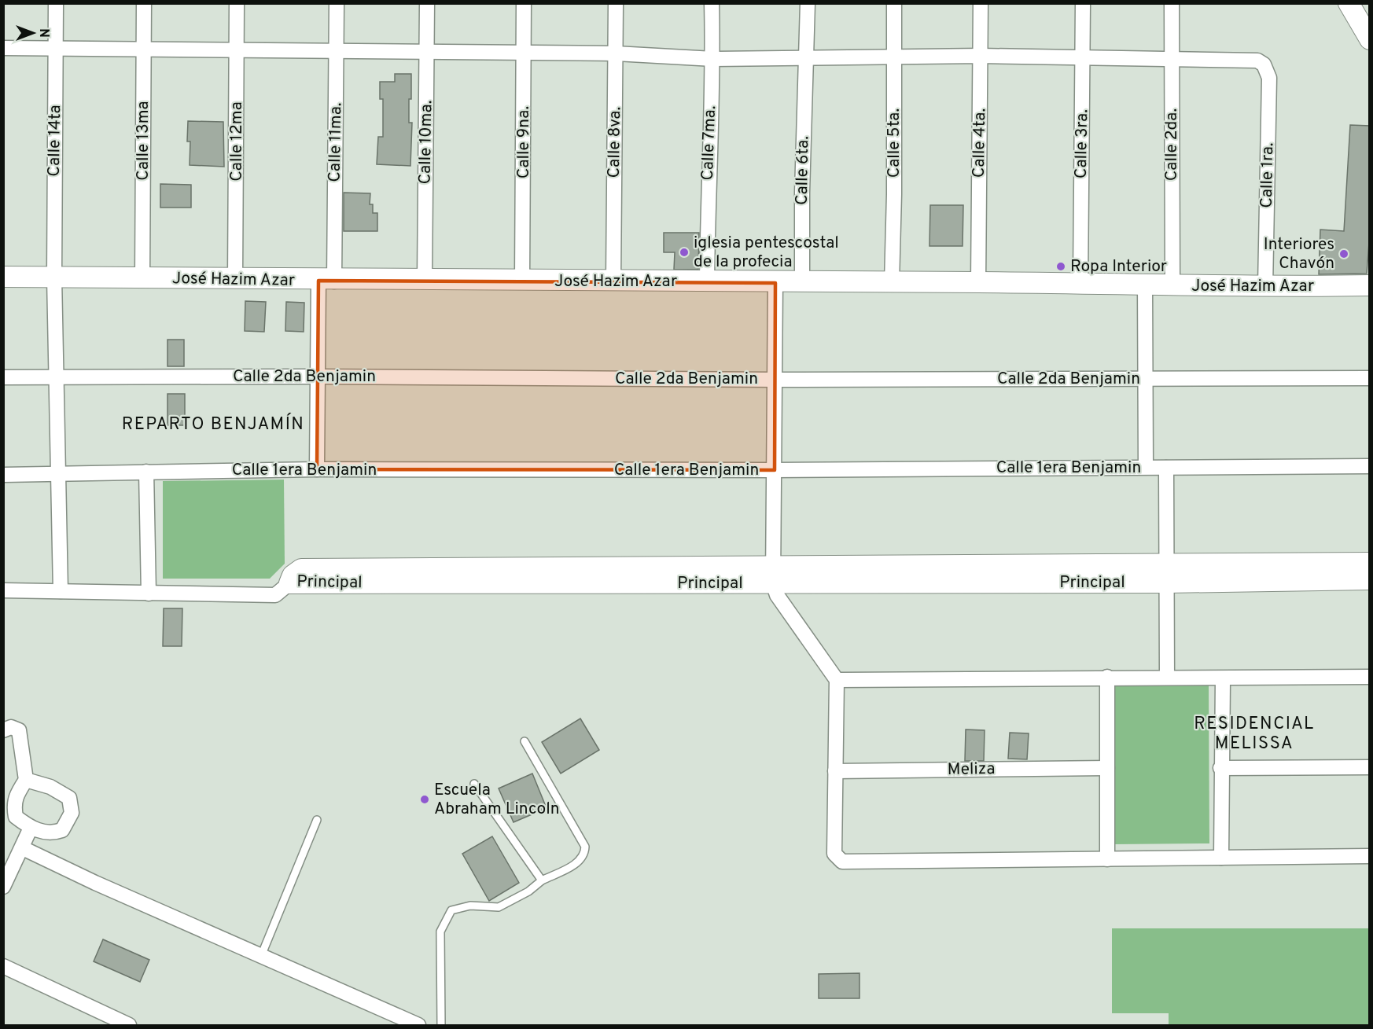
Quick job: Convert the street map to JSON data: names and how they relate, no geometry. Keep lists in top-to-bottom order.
{
  "streets": {
    "street": [
      "Calle 14ta",
      "Calle 13ma",
      "Calle 12ma",
      "Calle 11ma.",
      "Calle 10ma.",
      "Calle 9na.",
      "Calle 8va.",
      "Calle 7ma.",
      "Calle 5ta.",
      "Calle 4ta.",
      "Calle 3ra.",
      "Calle 2da.",
      "Calle 6ta.",
      "Calle 1ra.",
      "José Hazim Azar",
      "Calle 2da Benjamin",
      "Calle 1era Benjamin",
      "Principal",
      "Meliza"
    ]
  },
  "crossings": [
    ["Calle 14ta", "José Hazim Azar"],
    ["Calle 14ta", "Calle 2da Benjamin"],
    ["Calle 14ta", "Calle 1era Benjamin"],
    ["Calle 13ma", "José Hazim Azar"],
    ["Calle 12ma", "José Hazim Azar"],
    ["Calle 11ma.", "José Hazim Azar"],
    ["Calle 11ma.", "Calle 2da Benjamin"],
    ["Calle 11ma.", "Calle 1era Benjamin"],
    ["Calle 10ma.", "José Hazim Azar"],
    ["Calle 9na.", "José Hazim Azar"],
    ["Calle 8va.", "José Hazim Azar"],
    ["Calle 7ma.", "José Hazim Azar"],
    ["Calle 5ta.", "José Hazim Azar"],
    ["Calle 4ta.", "José Hazim Azar"],
    ["Calle 3ra.", "José Hazim Azar"],
    ["Calle 2da.", "Calle 1ra."],
    ["Calle 2da.", "José Hazim Azar"],
    ["Calle 6ta.", "José Hazim Azar"],
    ["Calle 1ra.", "José Hazim Azar"]
  ],
  "districts": ["REPARTO BENJAMÍN", "RESIDENCIAL MELISSA"],
  "places": [
    "iglesia pentescostal de la profecia",
    "Interiores Chavón",
    "Ropa Interior",
    "Escuela Abraham Lincoln"
  ],
  "north": "right"
}
